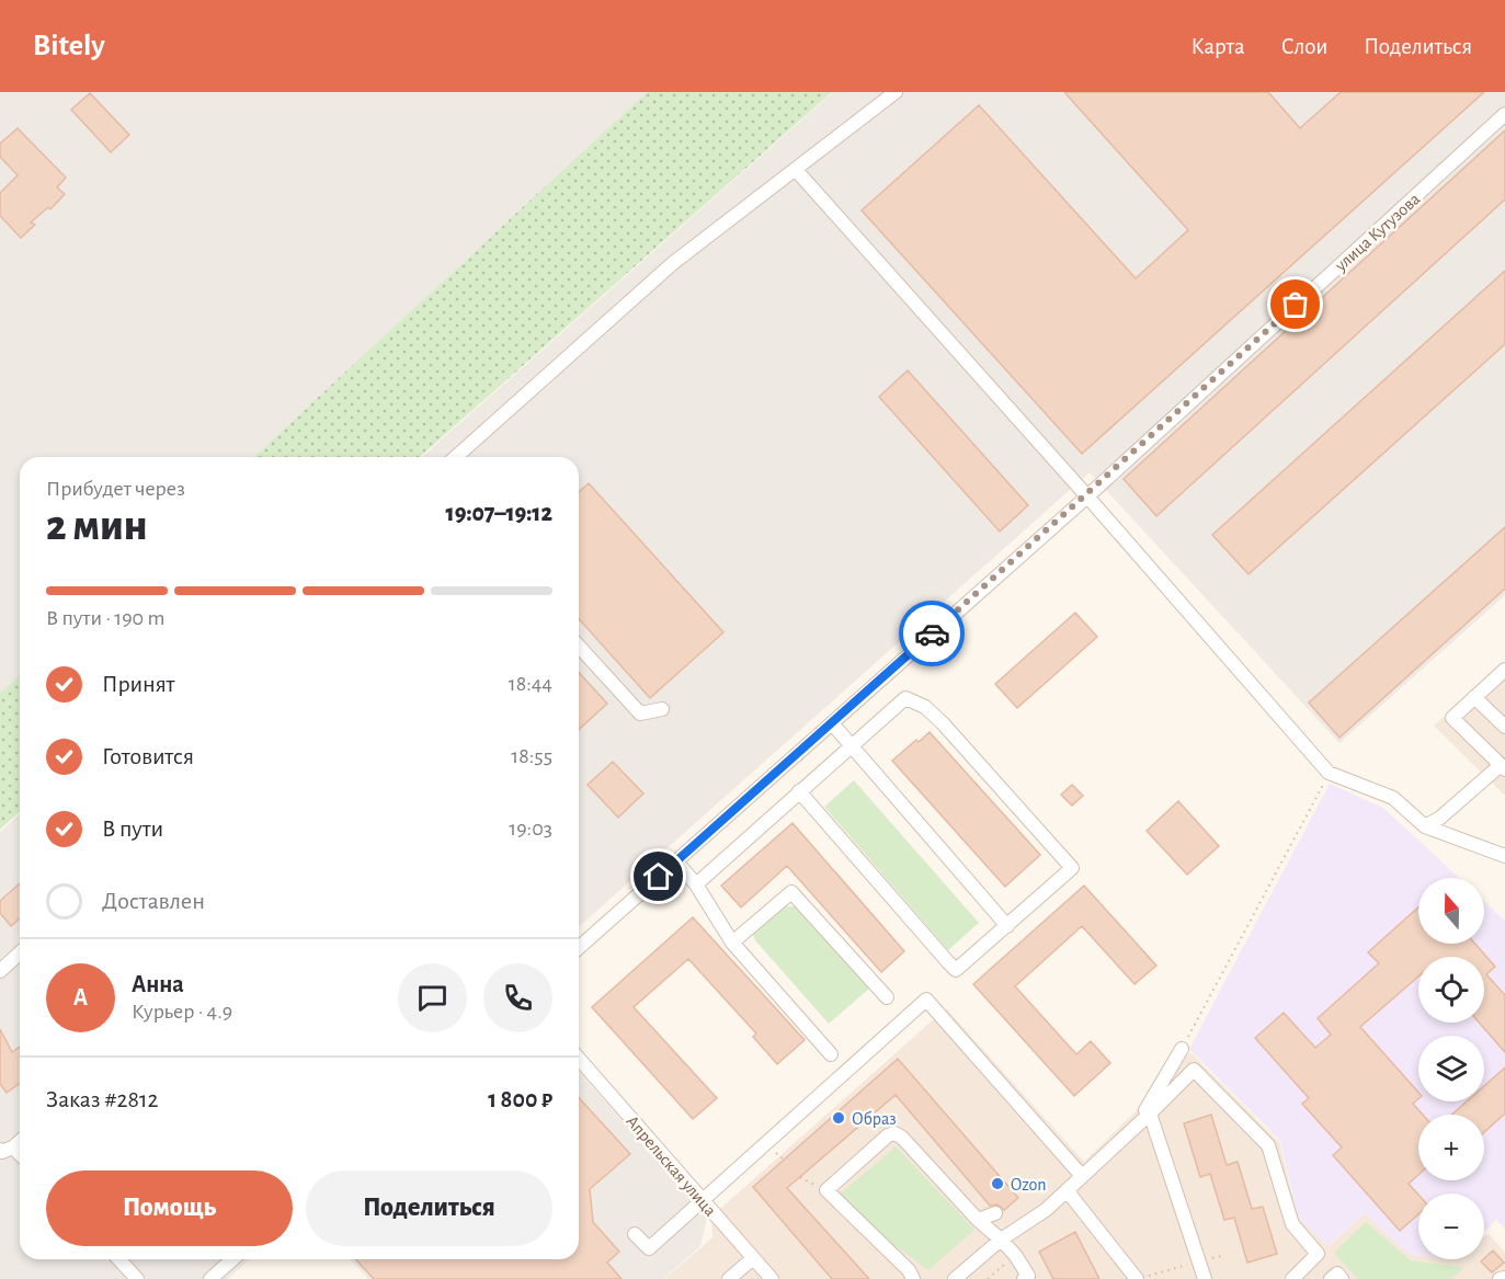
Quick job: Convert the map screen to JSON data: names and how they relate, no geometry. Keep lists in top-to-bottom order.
{
  "streets": {
    "street": ["улица Кутузова", "Апрельская улица"]
  },
  "places": ["Образ", "Ozon"],
  "north": "top",
  "page": {
    "header": "Bitely",
    "nav": ["Карта", "Слои", "Поделиться"],
    "heading": ["2 мин", "Прибудет через", "19:07–19:12"],
    "panel": [
      "Анна",
      "Курьер · 4.9",
      "Заказ #2812",
      "1 800 ₽"
    ],
    "bar": "В пути · 190 m",
    "list": [
      ["Принят", "18:44"],
      ["Готовится", "18:55"],
      ["В пути", "19:03"],
      "Доставлен"
    ],
    "map_buttons": ["+", "−"],
    "round": "А",
    "buttons": ["Помощь", "Поделиться"]
  }
}
